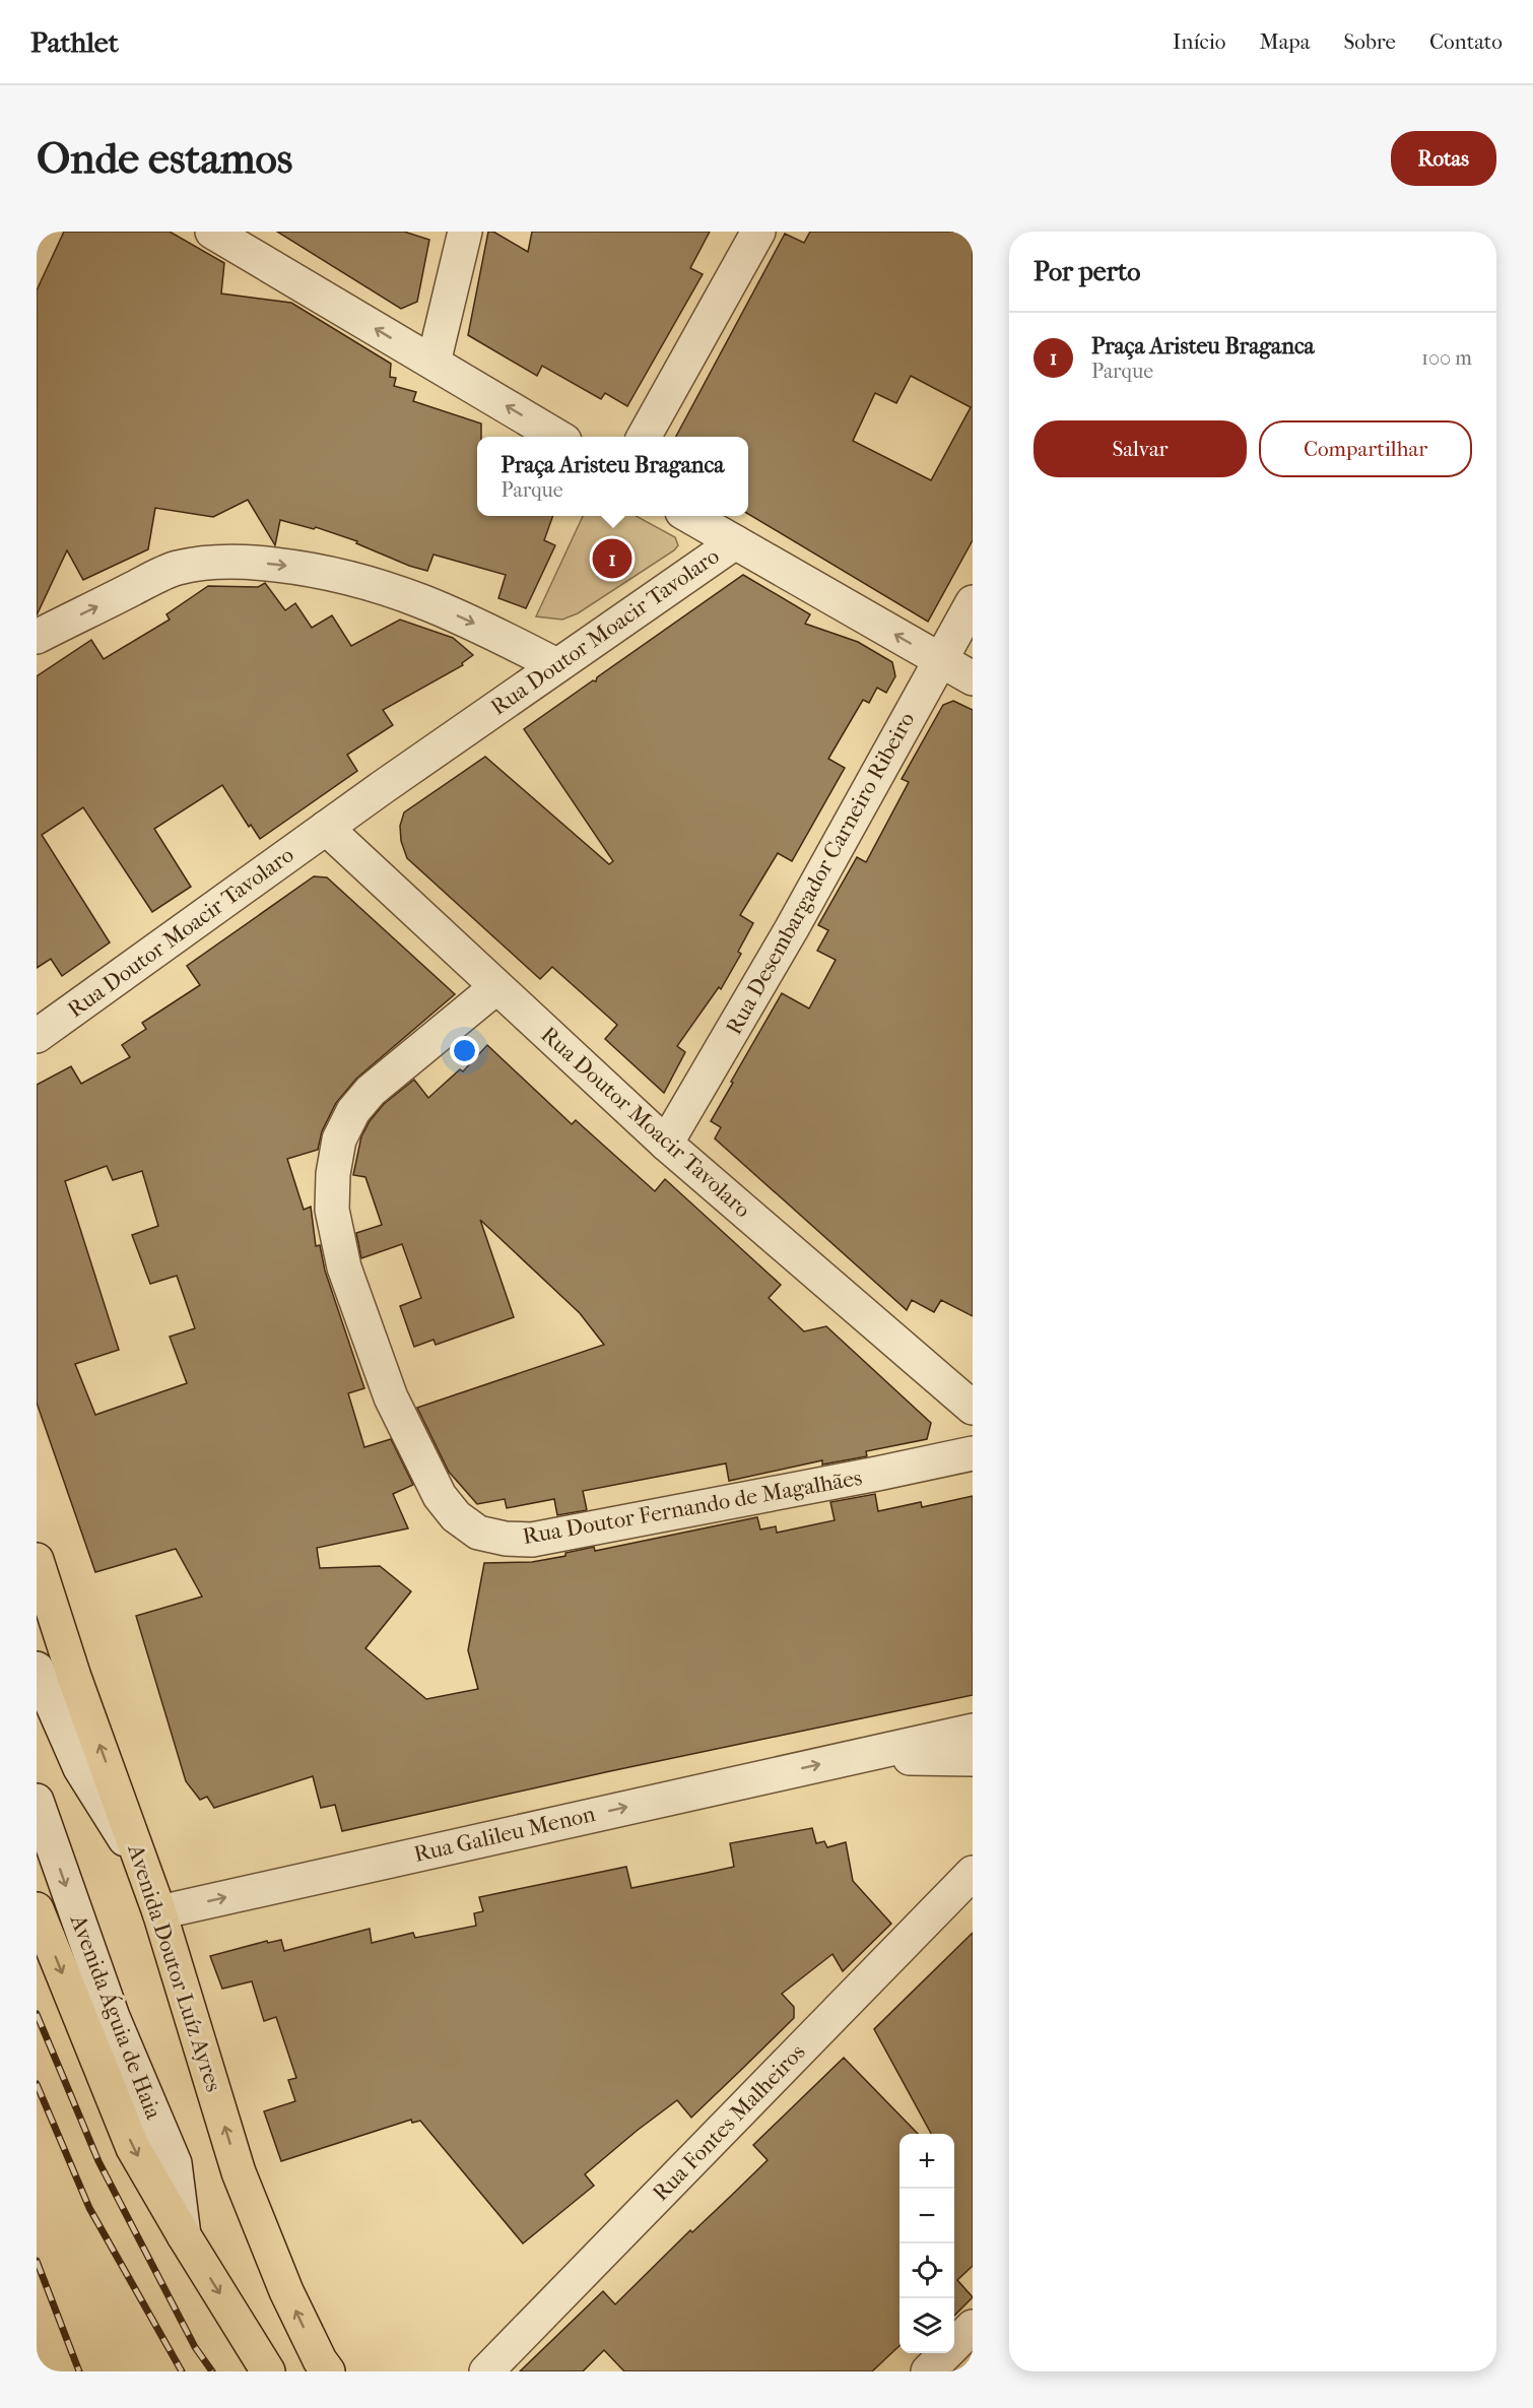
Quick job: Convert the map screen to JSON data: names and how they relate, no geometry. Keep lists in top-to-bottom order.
{
  "streets": {
    "highway": ["Avenida Doutor Luíz Ayres"],
    "street": [
      "Rua Doutor Moacir Tavolaro",
      "Rua Desembargador Carneiro Ribeiro",
      "Rua Doutor Fernando de Magalhães",
      "Rua Galileu Menon",
      "Avenida Águia de Haia",
      "Rua Fontes Malheiros"
    ]
  },
  "crossings": [
    ["Rua Doutor Moacir Tavolaro", "Rua Desembargador Carneiro Ribeiro"],
    ["Rua Doutor Moacir Tavolaro", "Rua Doutor Fernando de Magalhães"],
    ["Rua Galileu Menon", "Avenida Doutor Luíz Ayres"]
  ],
  "one_way": ["Rua Galileu Menon", "Avenida Águia de Haia"],
  "page": {
    "header": "Pathlet",
    "nav": [
      "Início",
      "Mapa",
      "Sobre",
      "Contato"
    ],
    "buttons": [
      "Rotas",
      ["Salvar", "Compartilhar"]
    ],
    "title": "Onde estamos",
    "heading": "Por perto",
    "list": [
      {
        "mark": "1",
        "name": "Praça Aristeu Braganca",
        "note": "Parque",
        "value": "100 m"
      }
    ],
    "popup": ["Praça Aristeu Braganca", "Parque"],
    "pins": "1",
    "map_buttons": ["+", "−"]
  }
}
